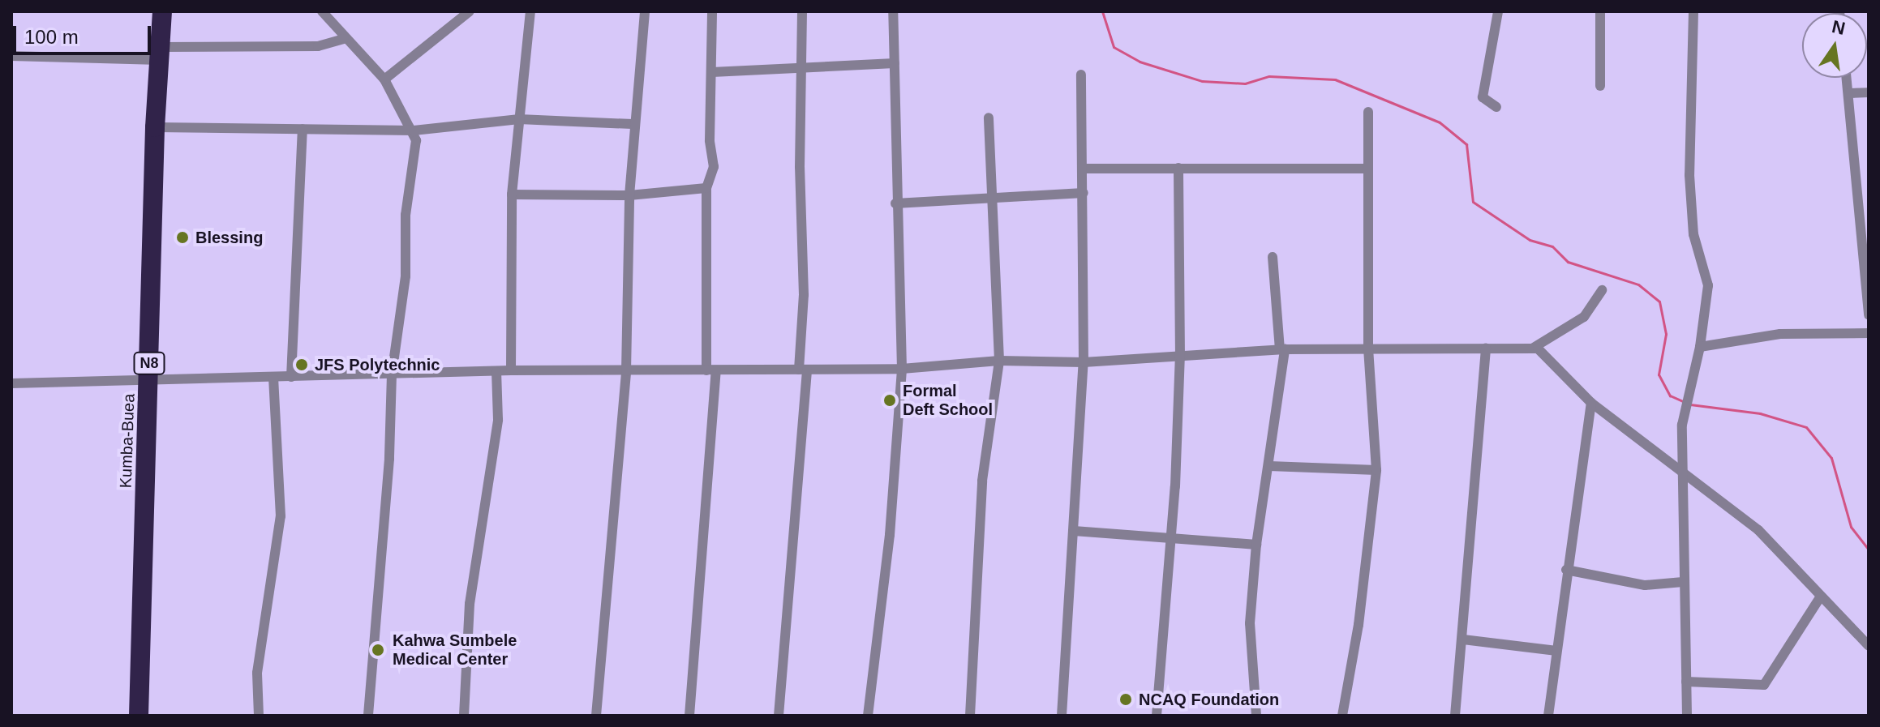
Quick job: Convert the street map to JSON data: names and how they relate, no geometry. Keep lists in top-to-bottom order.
{
  "streets": {
    "highway": ["N8", "Kumba-Buea"]
  },
  "places": [
    "Blessing",
    "JFS Polytechnic",
    "Formal Deft School",
    "Kahwa Sumbele Medical Center",
    "NCAQ Foundation"
  ],
  "scale_bar": "100 m",
  "north": "top"
}
